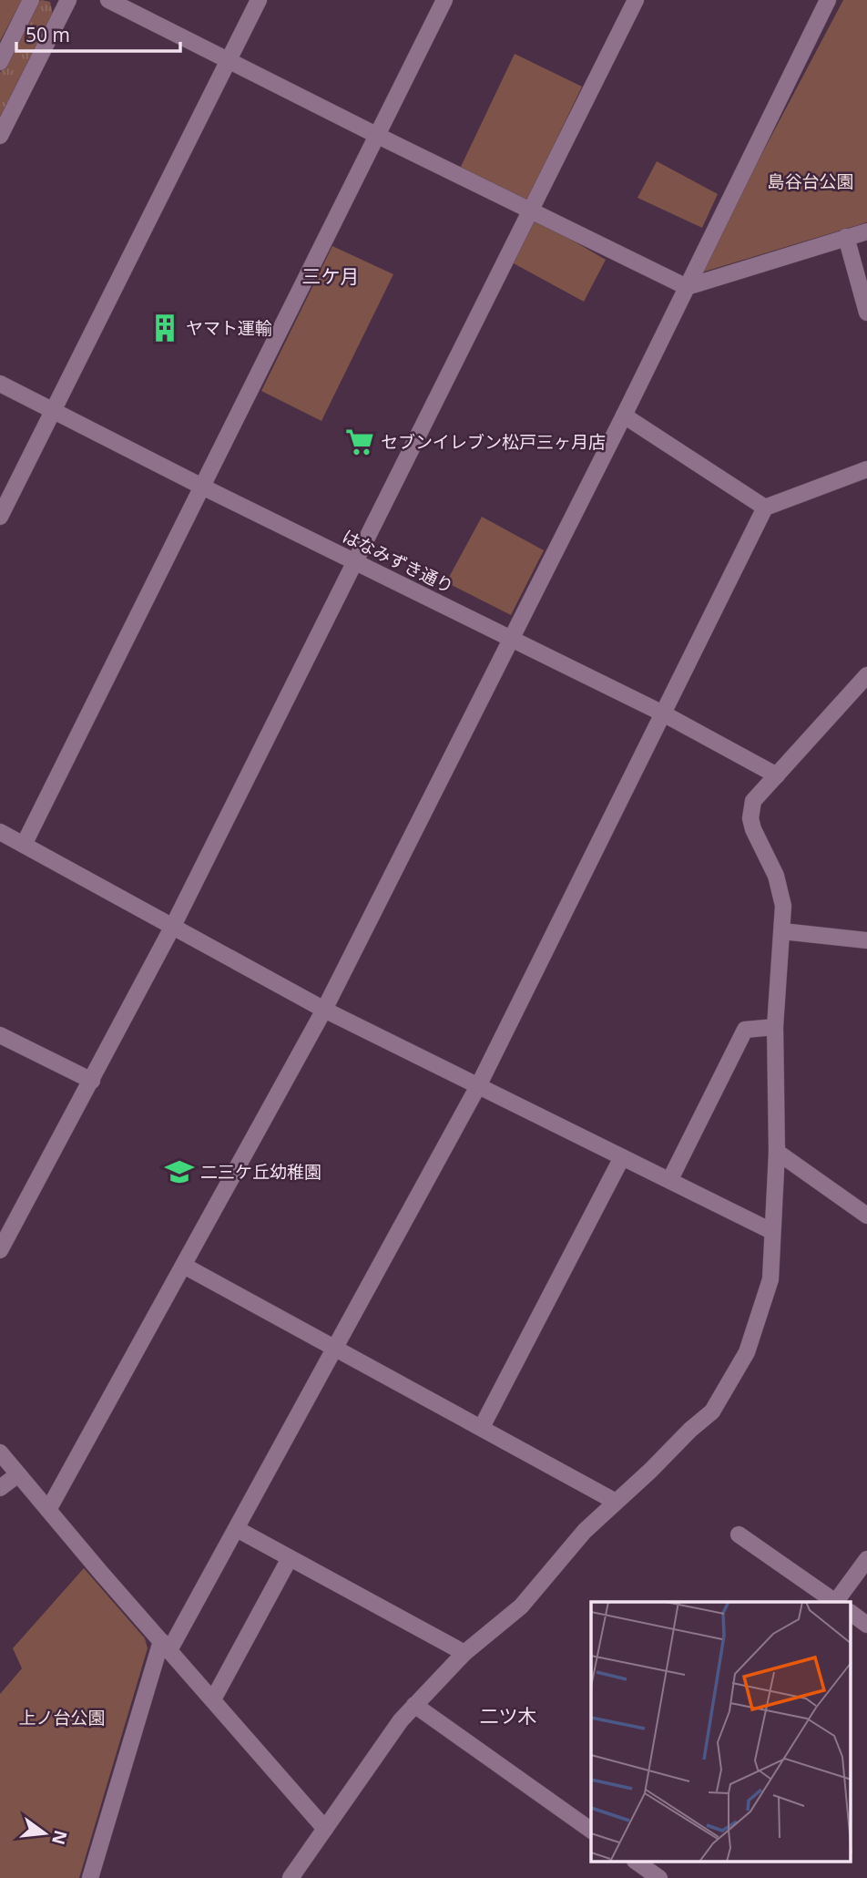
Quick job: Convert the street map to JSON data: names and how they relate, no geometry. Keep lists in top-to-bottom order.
{
  "streets": {
    "street": ["はなみずき通り"]
  },
  "districts": ["三ケ月", "二ツ木"],
  "parks": ["島谷台公園", "上ノ台公園"],
  "places": {
    "building": ["ヤマト運輸"],
    "supermarket": ["セブンイレブン松戸三ヶ月店"],
    "school or university": ["二三ケ丘幼稚園"]
  },
  "scale_bar": "50 m",
  "north": "right"
}
